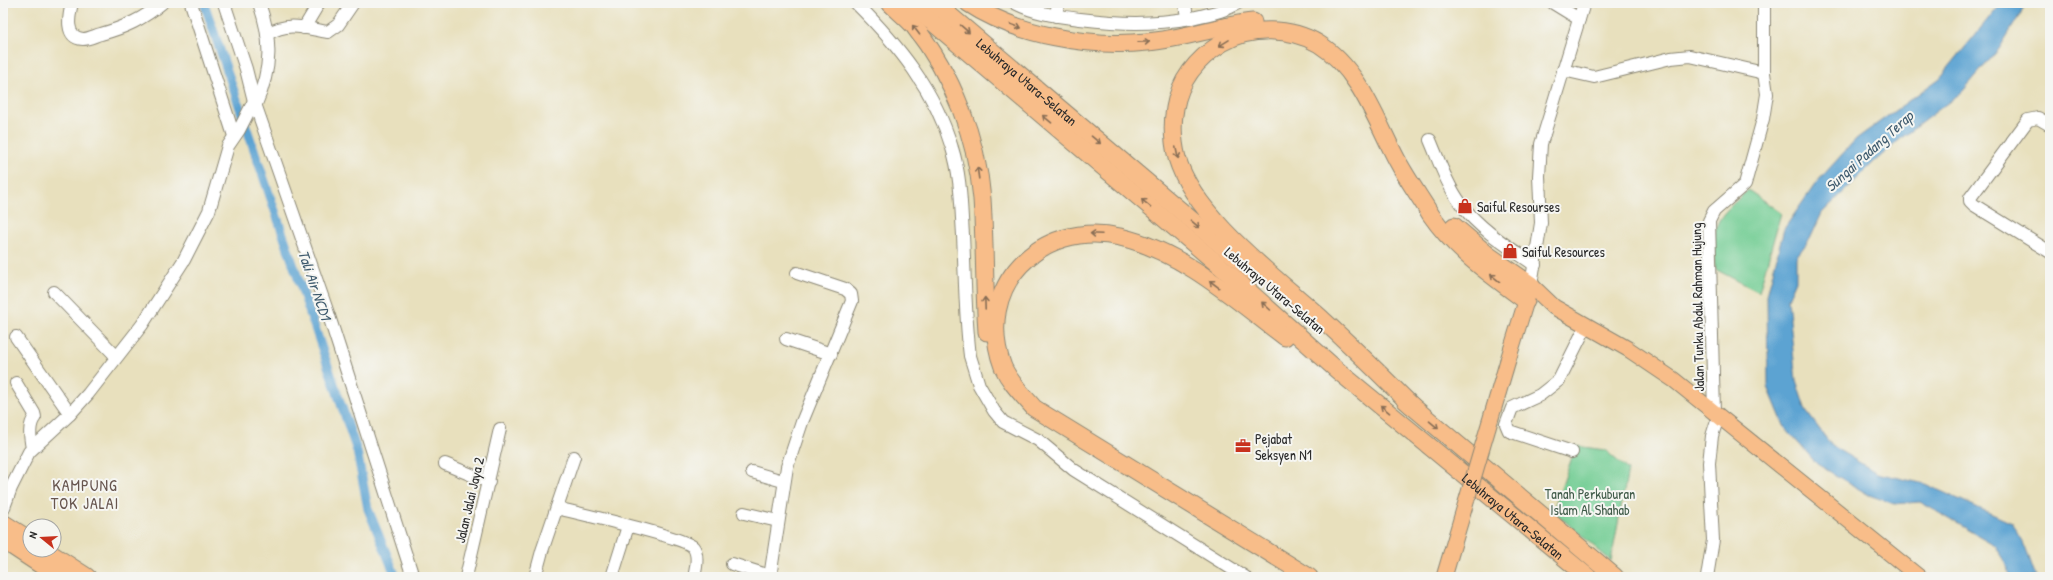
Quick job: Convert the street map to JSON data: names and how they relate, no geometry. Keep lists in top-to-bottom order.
{
  "streets": {
    "highway": ["Lebuhraya Utara–Selatan"],
    "street": ["Jalan Tunku Abdul Rahman Hujung", "Jalan Jalai Jaya 2"]
  },
  "districts": ["KAMPUNG TOK JALAI"],
  "water": ["Sungai Padang Terap", "Tali Air NCD1"],
  "parks": ["Tanah Perkuburan Islam Al Shahab"],
  "places": {
    "shop": ["Saiful Resourses", "Saiful Resources"],
    "office": ["Pejabat Seksyen N1"]
  },
  "north": "left"
}
